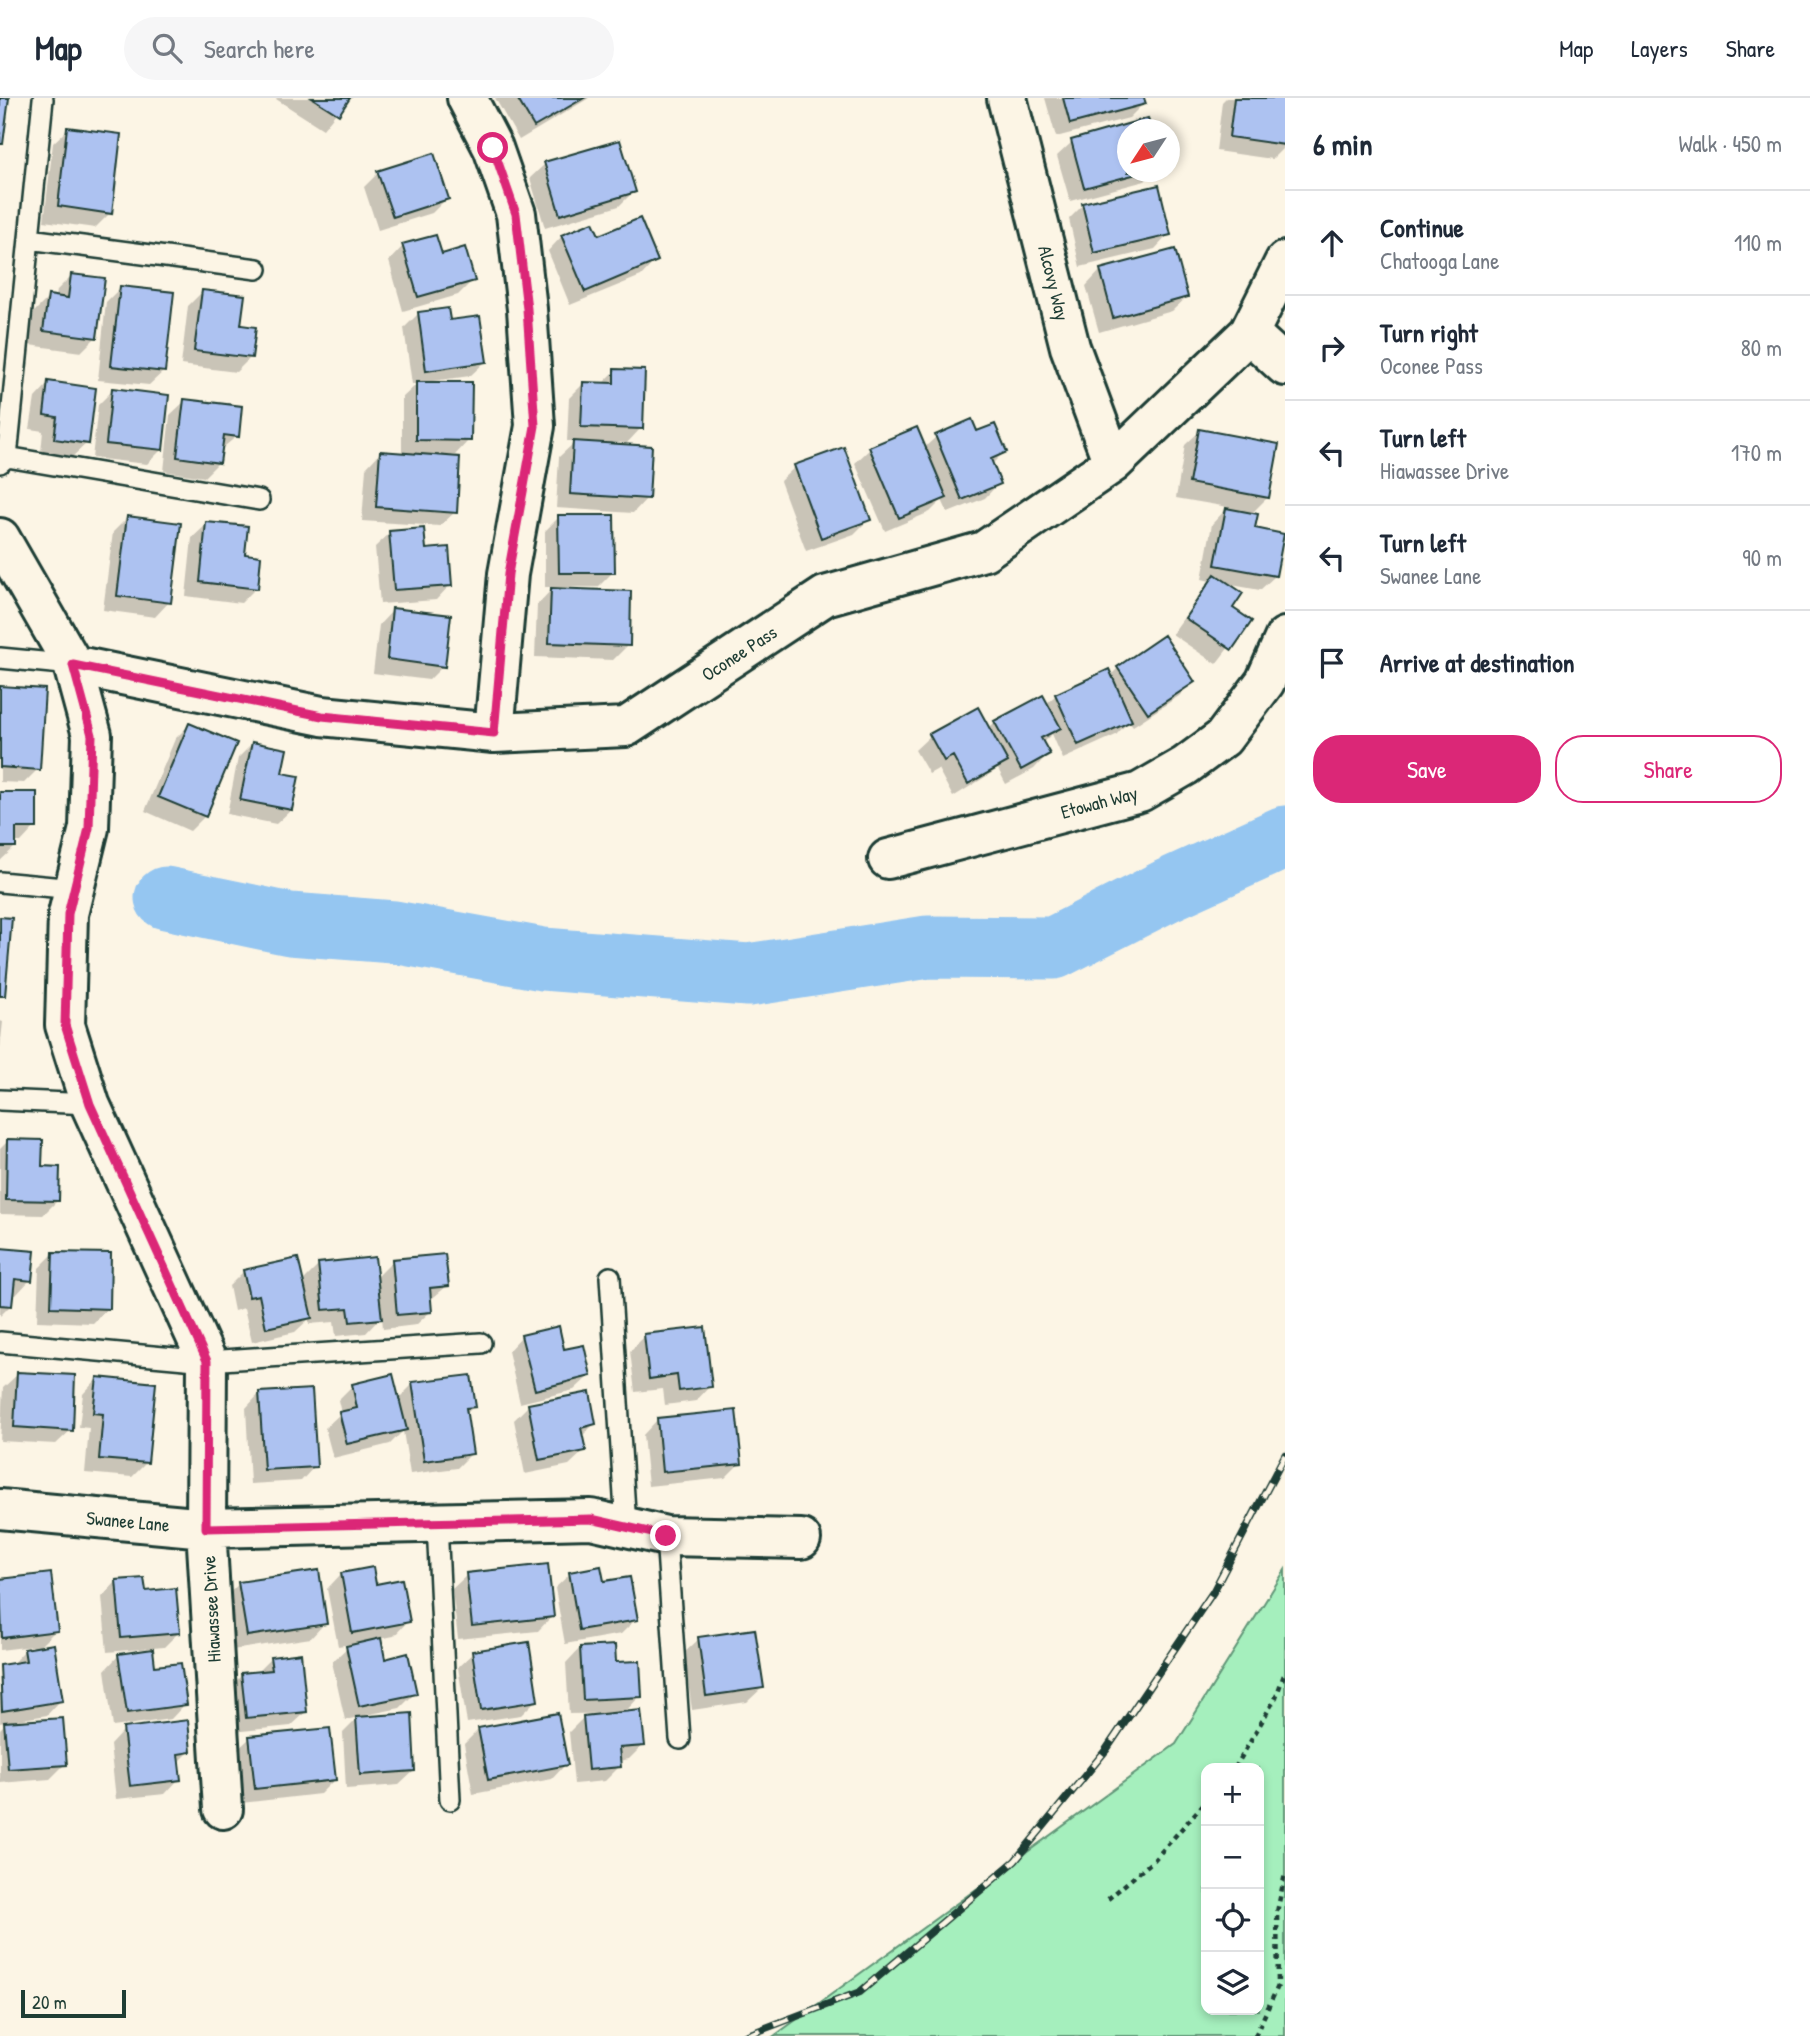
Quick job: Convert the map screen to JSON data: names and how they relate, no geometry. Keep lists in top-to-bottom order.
{
  "streets": {
    "street": [
      "Alcovy Way",
      "Oconee Pass",
      "Etowah Way",
      "Swanee Lane",
      "Hiawassee Drive"
    ]
  },
  "crossings": [
    ["Alcovy Way", "Oconee Pass"],
    ["Oconee Pass", "Hiawassee Drive"],
    ["Swanee Lane", "Hiawassee Drive"]
  ],
  "scale_bar": "20 m",
  "north": "bottom left",
  "page": {
    "header": "Map",
    "search": "Search here",
    "nav": ["Map", "Layers", "Share"],
    "heading": ["6 min", "Walk · 450 m"],
    "list": [
      ["Continue", "Chatooga Lane", "110 m"],
      ["Turn right", "Oconee Pass", "80 m"],
      ["Turn left", "Hiawassee Drive", "170 m"],
      ["Turn left", "Swanee Lane", "90 m"],
      "Arrive at destination"
    ],
    "buttons": ["Save", "Share"],
    "map_buttons": ["+", "−"],
    "scale": "20 m"
  }
}
